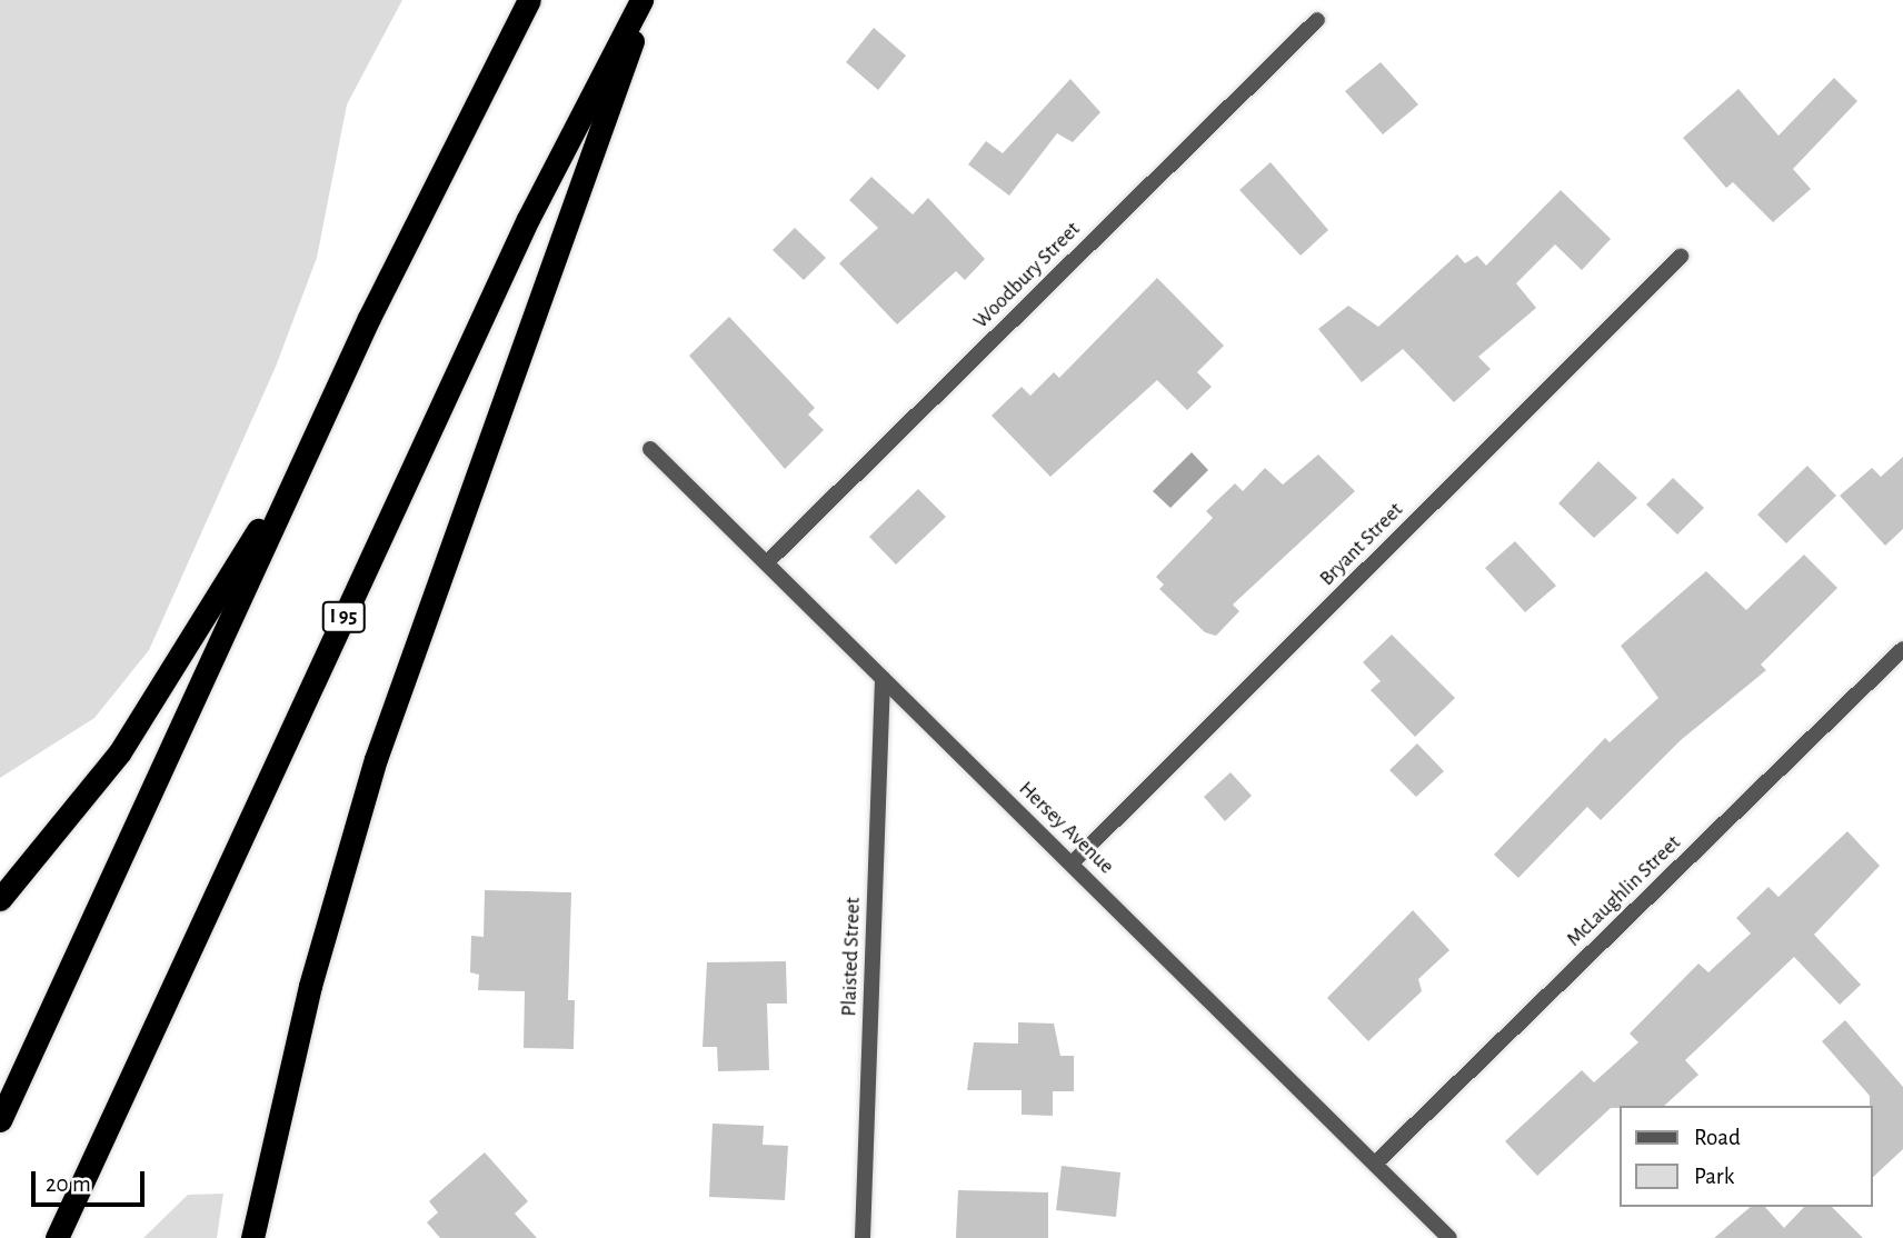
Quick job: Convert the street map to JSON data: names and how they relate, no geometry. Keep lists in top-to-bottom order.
{
  "streets": {
    "highway": ["I 95"],
    "street": [
      "Woodbury Street",
      "Bryant Street",
      "Hersey Avenue",
      "McLaughlin Street",
      "Plaisted Street"
    ]
  },
  "crossings": [
    ["Woodbury Street", "Hersey Avenue"],
    ["Bryant Street", "Hersey Avenue"],
    ["Hersey Avenue", "McLaughlin Street"],
    ["Hersey Avenue", "Plaisted Street"]
  ],
  "legend": ["Road", "Park"],
  "scale_bar": "20 m"
}
